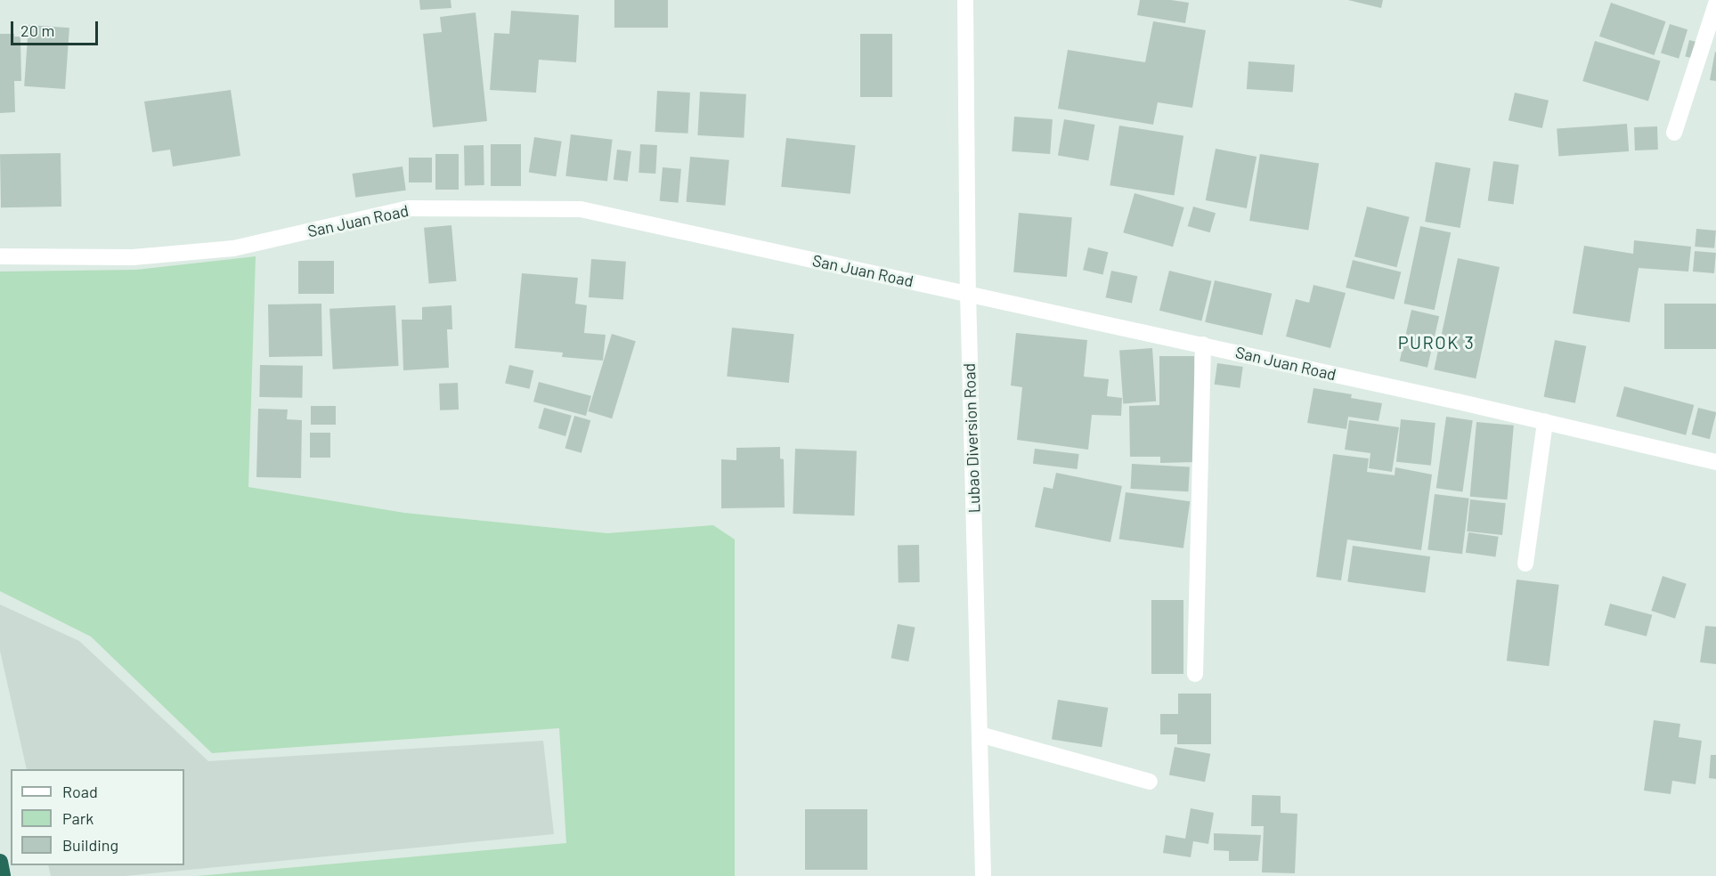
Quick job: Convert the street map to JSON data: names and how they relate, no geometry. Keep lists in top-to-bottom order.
{
  "streets": {
    "street": ["San Juan Road", "Lubao Diversion Road"]
  },
  "crossings": [
    ["San Juan Road", "Lubao Diversion Road"]
  ],
  "districts": ["PUROK 3"],
  "legend": ["Road", "Park", "Building"],
  "scale_bar": "20 m"
}
